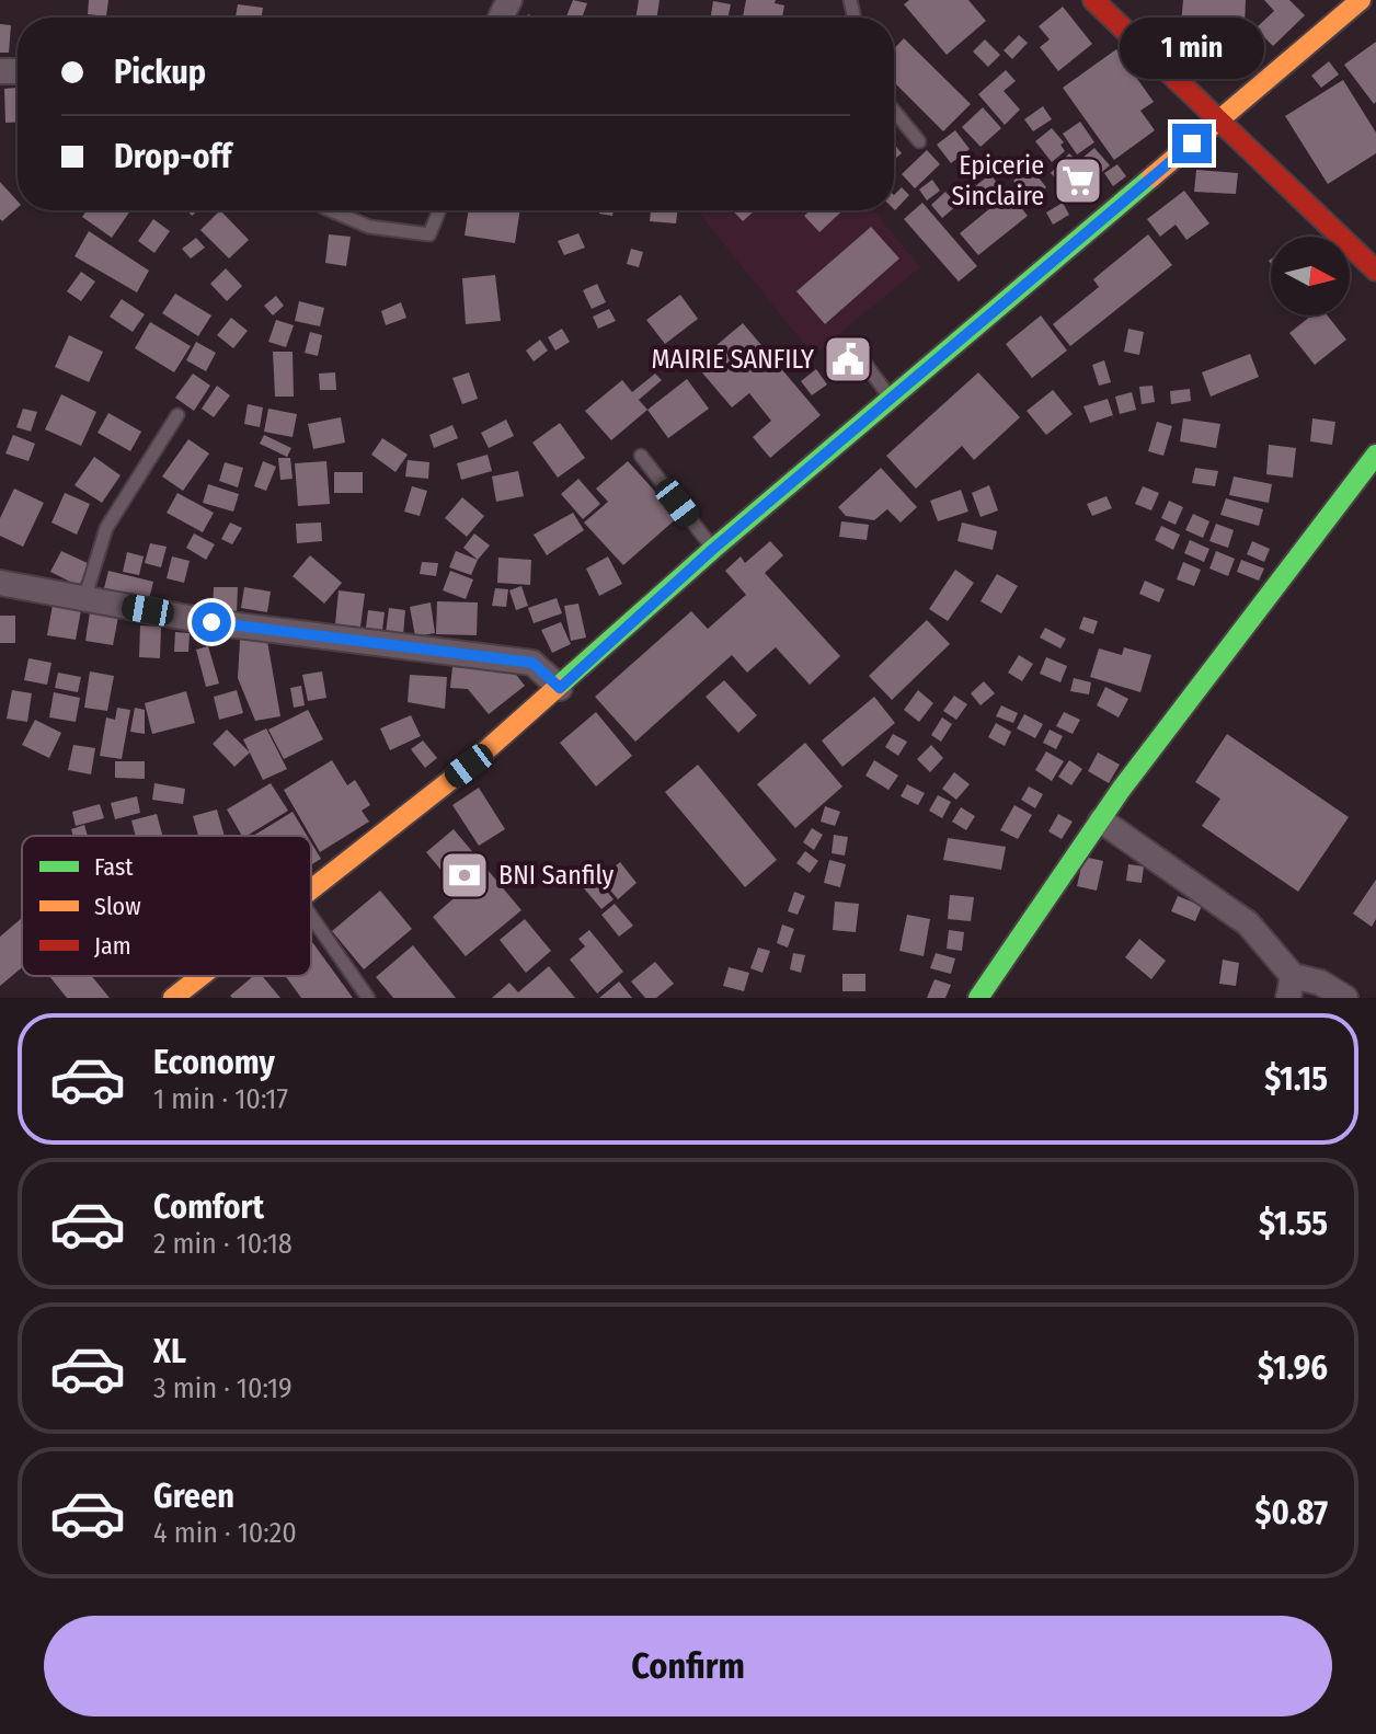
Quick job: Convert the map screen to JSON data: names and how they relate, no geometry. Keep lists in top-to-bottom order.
{
  "places": {
    "supermarket": ["Epicerie Sinclaire"],
    "public building": ["MAIRIE SANFILY"],
    "bank": ["BNI Sanfily"]
  },
  "legend": ["Fast", "Slow", "Jam"],
  "north": "right",
  "page": {
    "bubble": "1 min",
    "banner": ["Pickup", "Drop-off"],
    "list": [
      {
        "name": "Economy",
        "note": "1 min · 10:17",
        "value": "$1.15"
      },
      {
        "name": "Comfort",
        "note": "2 min · 10:18",
        "value": "$1.55"
      },
      {
        "name": "XL",
        "note": "3 min · 10:19",
        "value": "$1.96"
      },
      {
        "name": "Green",
        "note": "4 min · 10:20",
        "value": "$0.87"
      }
    ],
    "buttons": "Confirm"
  }
}
